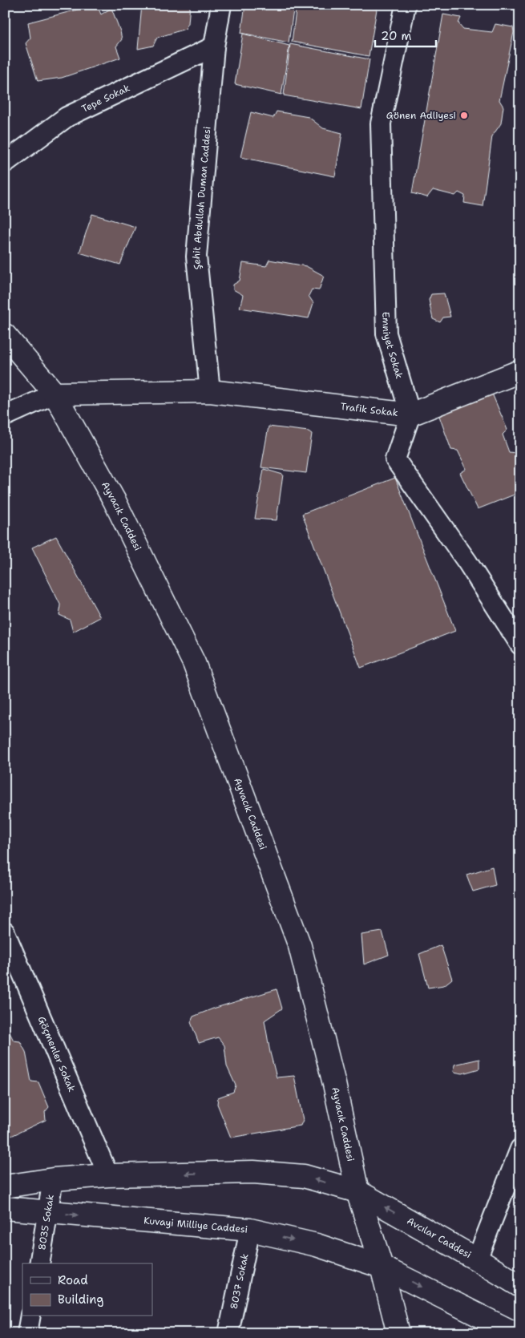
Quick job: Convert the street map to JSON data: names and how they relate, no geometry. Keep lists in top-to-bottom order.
{
  "streets": {
    "street": [
      "Tepe Sokak",
      "Şehit Abdullah Duman Caddesi",
      "Emniyet Sokak",
      "Trafik Sokak",
      "Ayvacık Caddesi",
      "Göçmenler Sokak",
      "8035 Sokak",
      "Kuvayi Milliye Caddesi",
      "Avcılar Caddesi",
      "8037 Sokak"
    ]
  },
  "crossings": [
    ["Tepe Sokak", "Şehit Abdullah Duman Caddesi"],
    ["Şehit Abdullah Duman Caddesi", "Trafik Sokak"],
    ["Emniyet Sokak", "Trafik Sokak"],
    ["Trafik Sokak", "Ayvacık Caddesi"],
    ["Ayvacık Caddesi", "Kuvayi Milliye Caddesi"],
    ["Ayvacık Caddesi", "Avcılar Caddesi"],
    ["8035 Sokak", "Kuvayi Milliye Caddesi"],
    ["Kuvayi Milliye Caddesi", "8037 Sokak"]
  ],
  "places": ["Gönen Adliyesi"],
  "legend": ["Road", "Building"],
  "scale_bar": "20 m"
}
